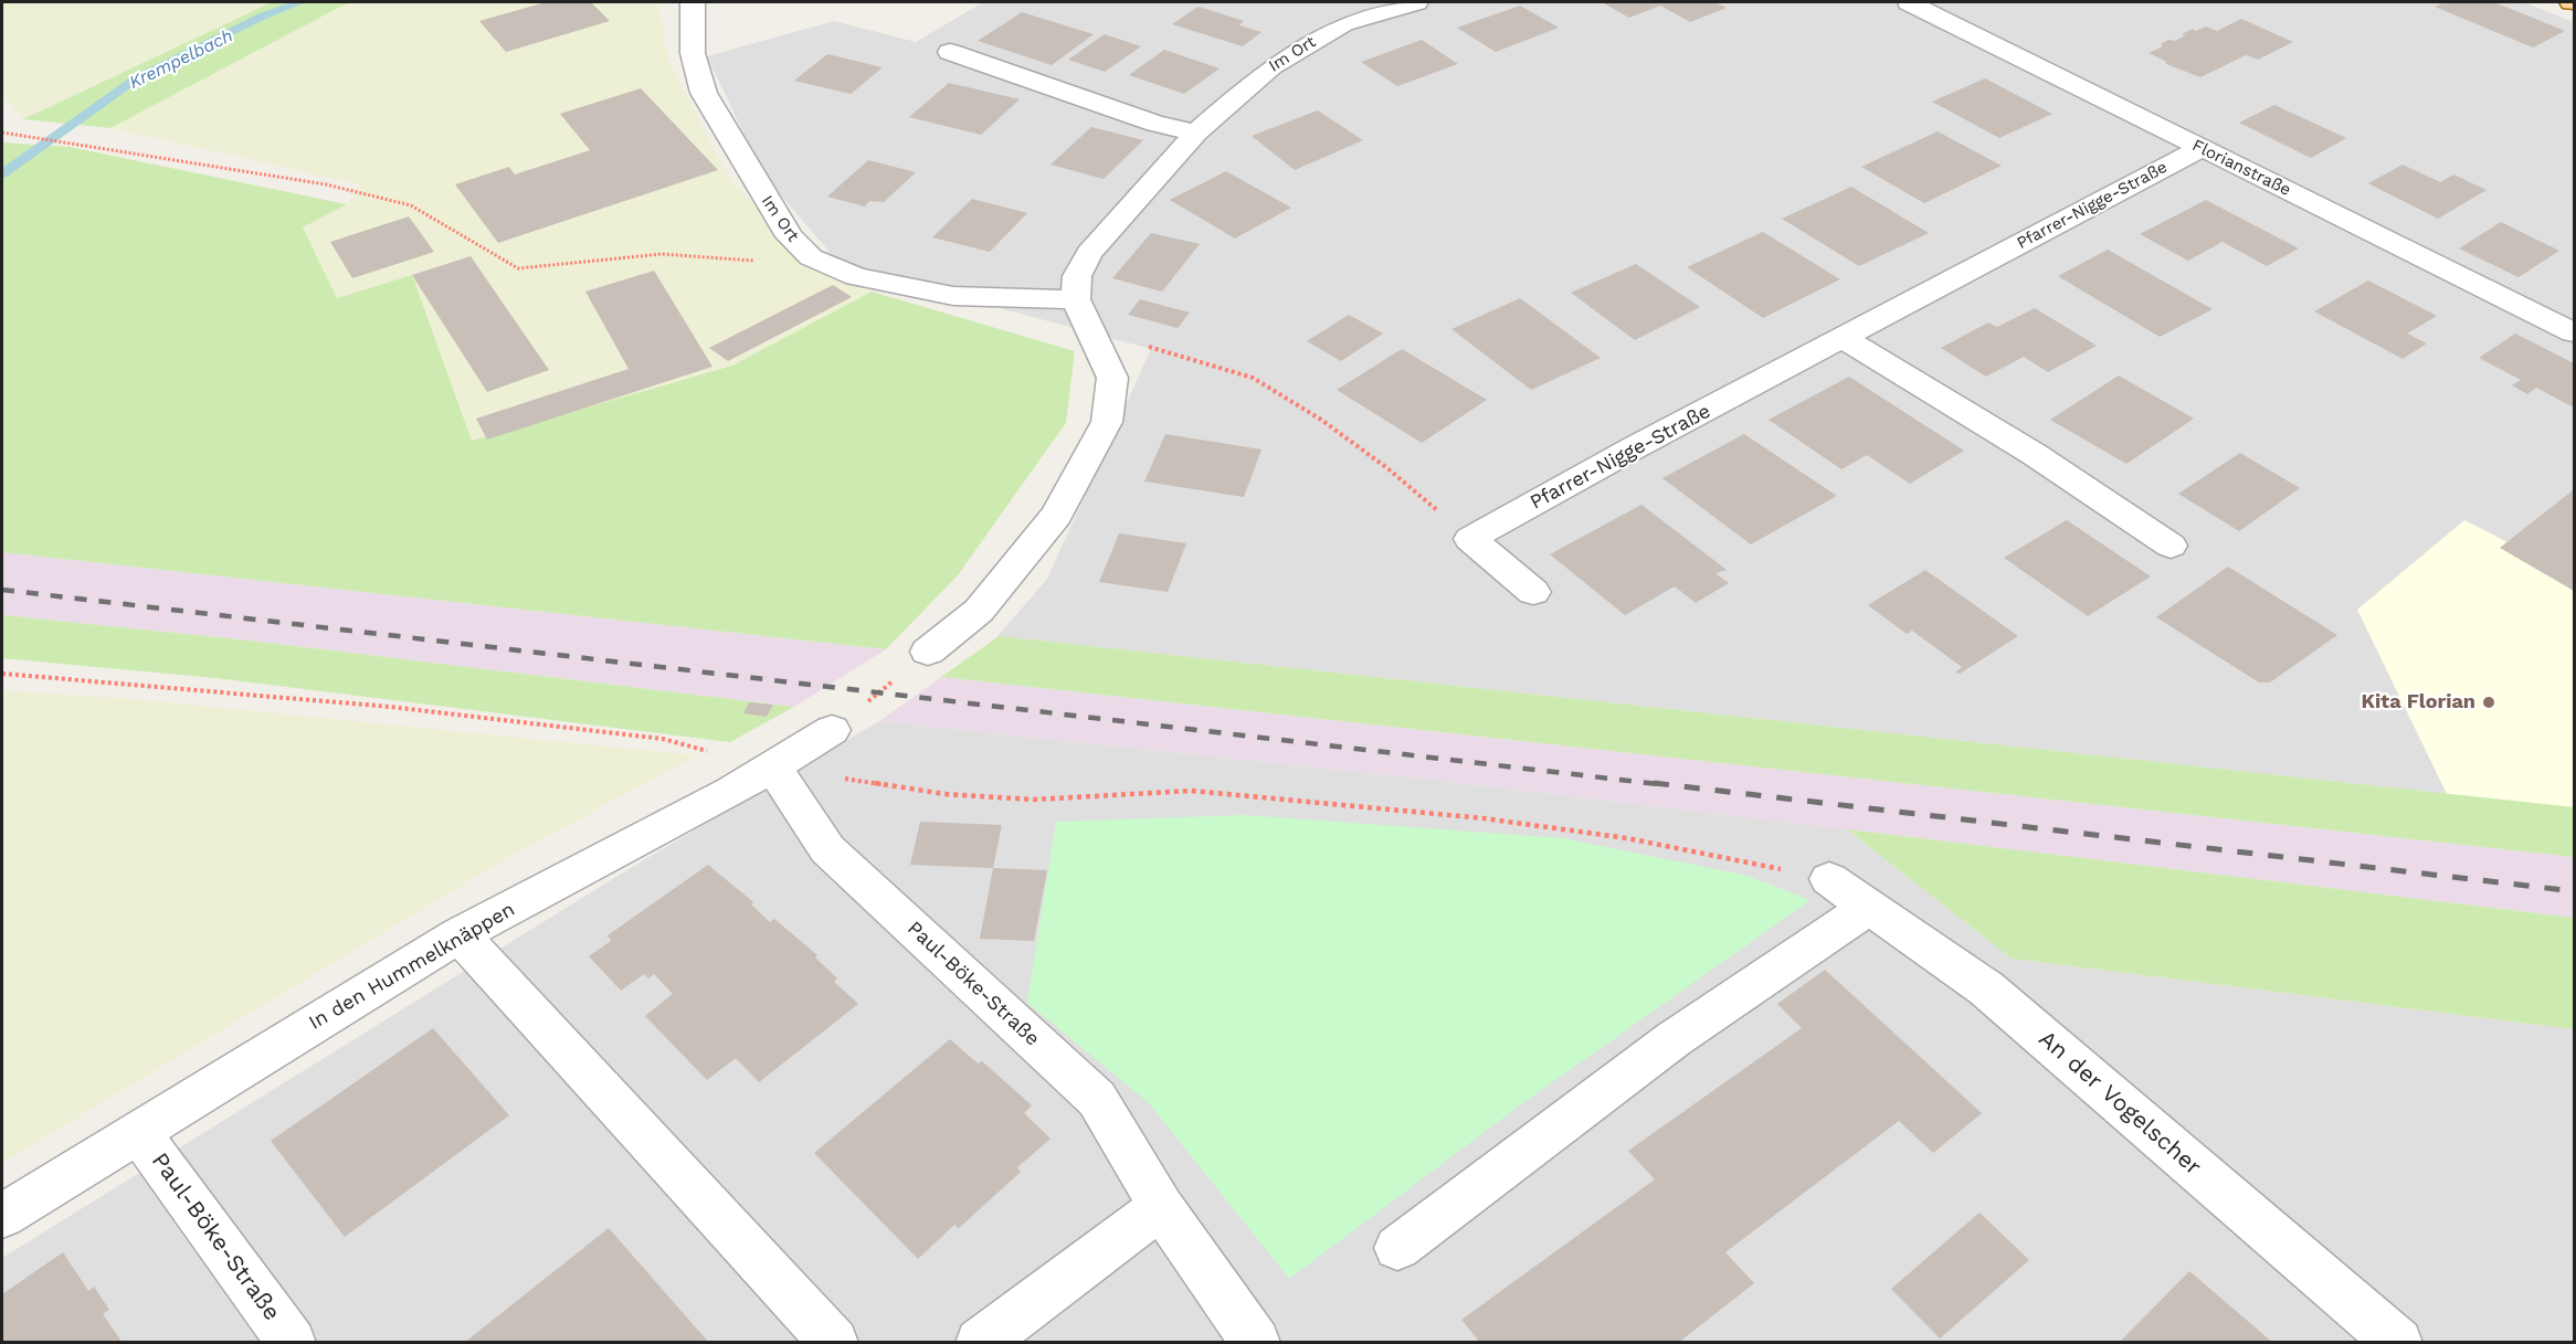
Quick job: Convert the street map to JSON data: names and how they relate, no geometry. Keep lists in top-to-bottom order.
{
  "streets": {
    "street": [
      "Im Ort",
      "Florianstraße",
      "Pfarrer-Nigge-Straße",
      "In den Hummelknäppen",
      "Paul-Böke-Straße",
      "An der Vogelscher"
    ]
  },
  "crossings": [
    ["Florianstraße", "Pfarrer-Nigge-Straße"],
    ["In den Hummelknäppen", "Paul-Böke-Straße"]
  ],
  "water": ["Krempelbach"],
  "places": ["Kita Florian"]
}
